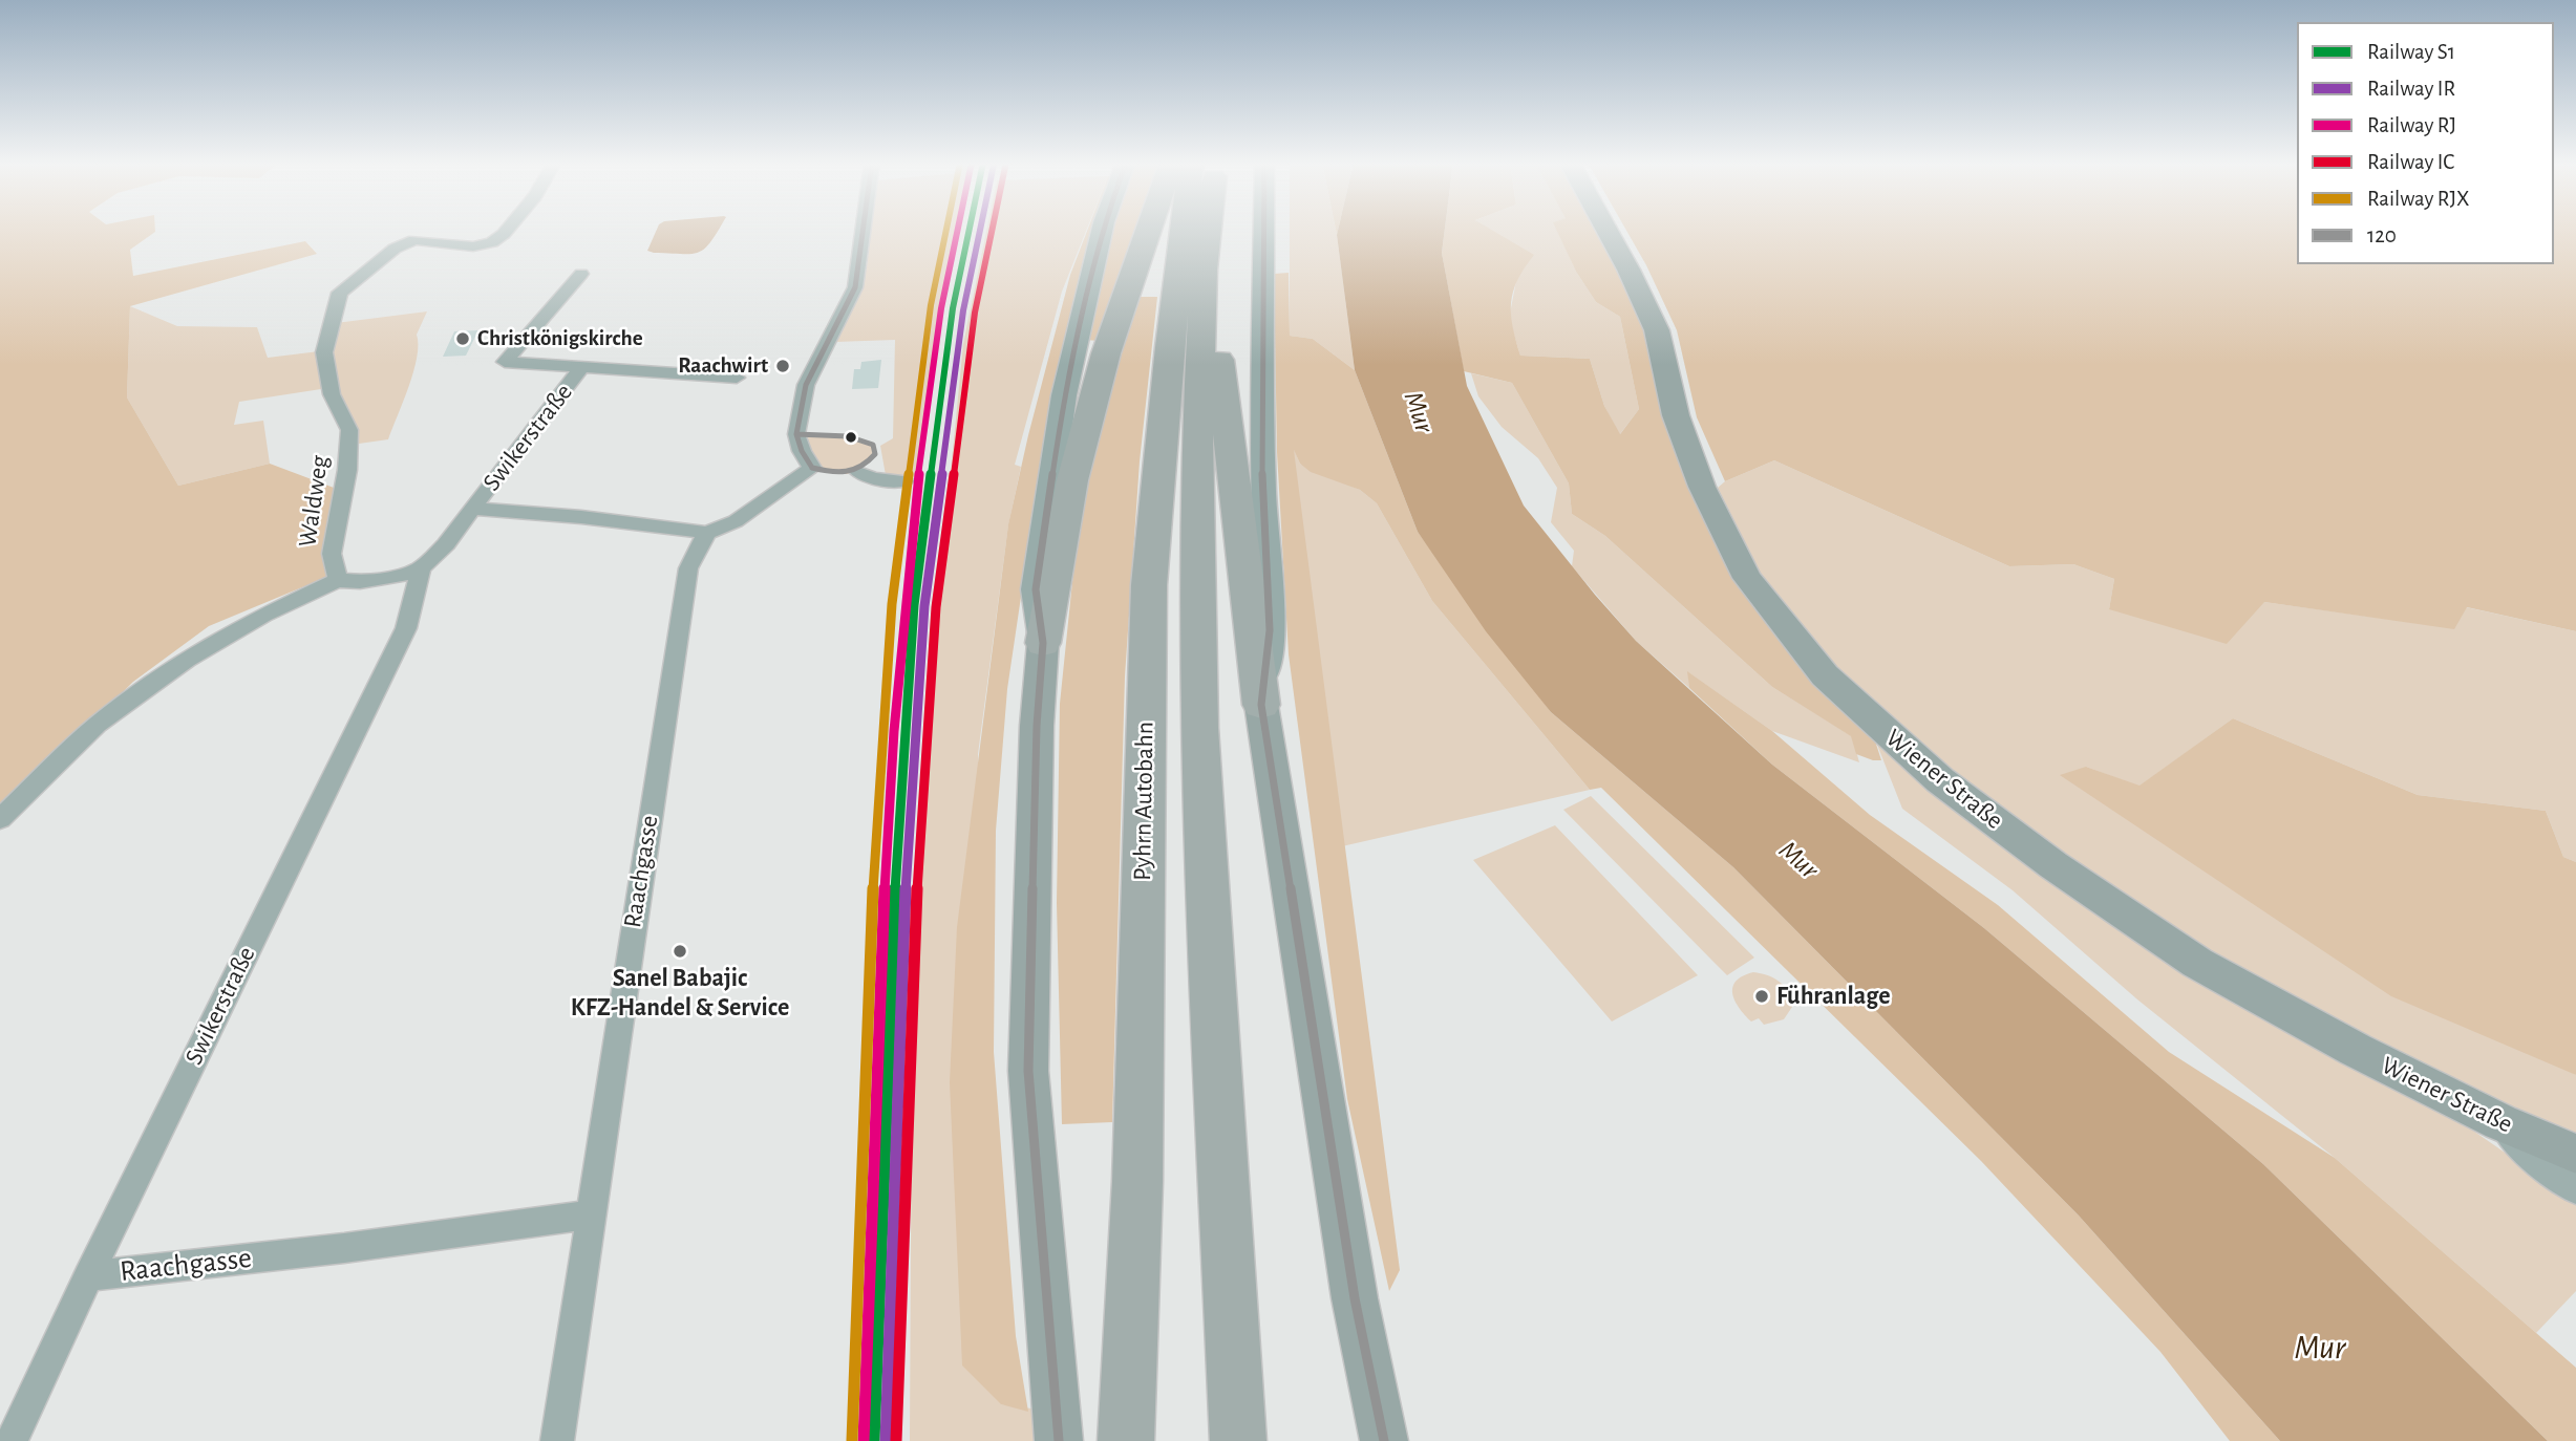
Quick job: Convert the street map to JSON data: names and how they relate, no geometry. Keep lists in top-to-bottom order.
{
  "streets": {
    "highway": ["Pyhrn Autobahn"],
    "main road": ["Wiener Straße"],
    "street": ["Swikerstraße", "Waldweg", "Raachgasse"]
  },
  "crossings": [
    ["Swikerstraße", "Waldweg"],
    ["Swikerstraße", "Raachgasse"]
  ],
  "water": ["Mur"],
  "places": [
    "Christkönigskirche",
    "Raachwirt",
    "Sanel Babajic KFZ-Handel & Service",
    "Führanlage"
  ],
  "lines": [
    "rail line S1",
    "rail line IR",
    "rail line RJ",
    "rail line IC",
    "rail line RJX",
    "transit line 120"
  ],
  "legend": [
    "Railway S1",
    "Railway IR",
    "Railway RJ",
    "Railway IC",
    "Railway RJX",
    "120"
  ]
}
